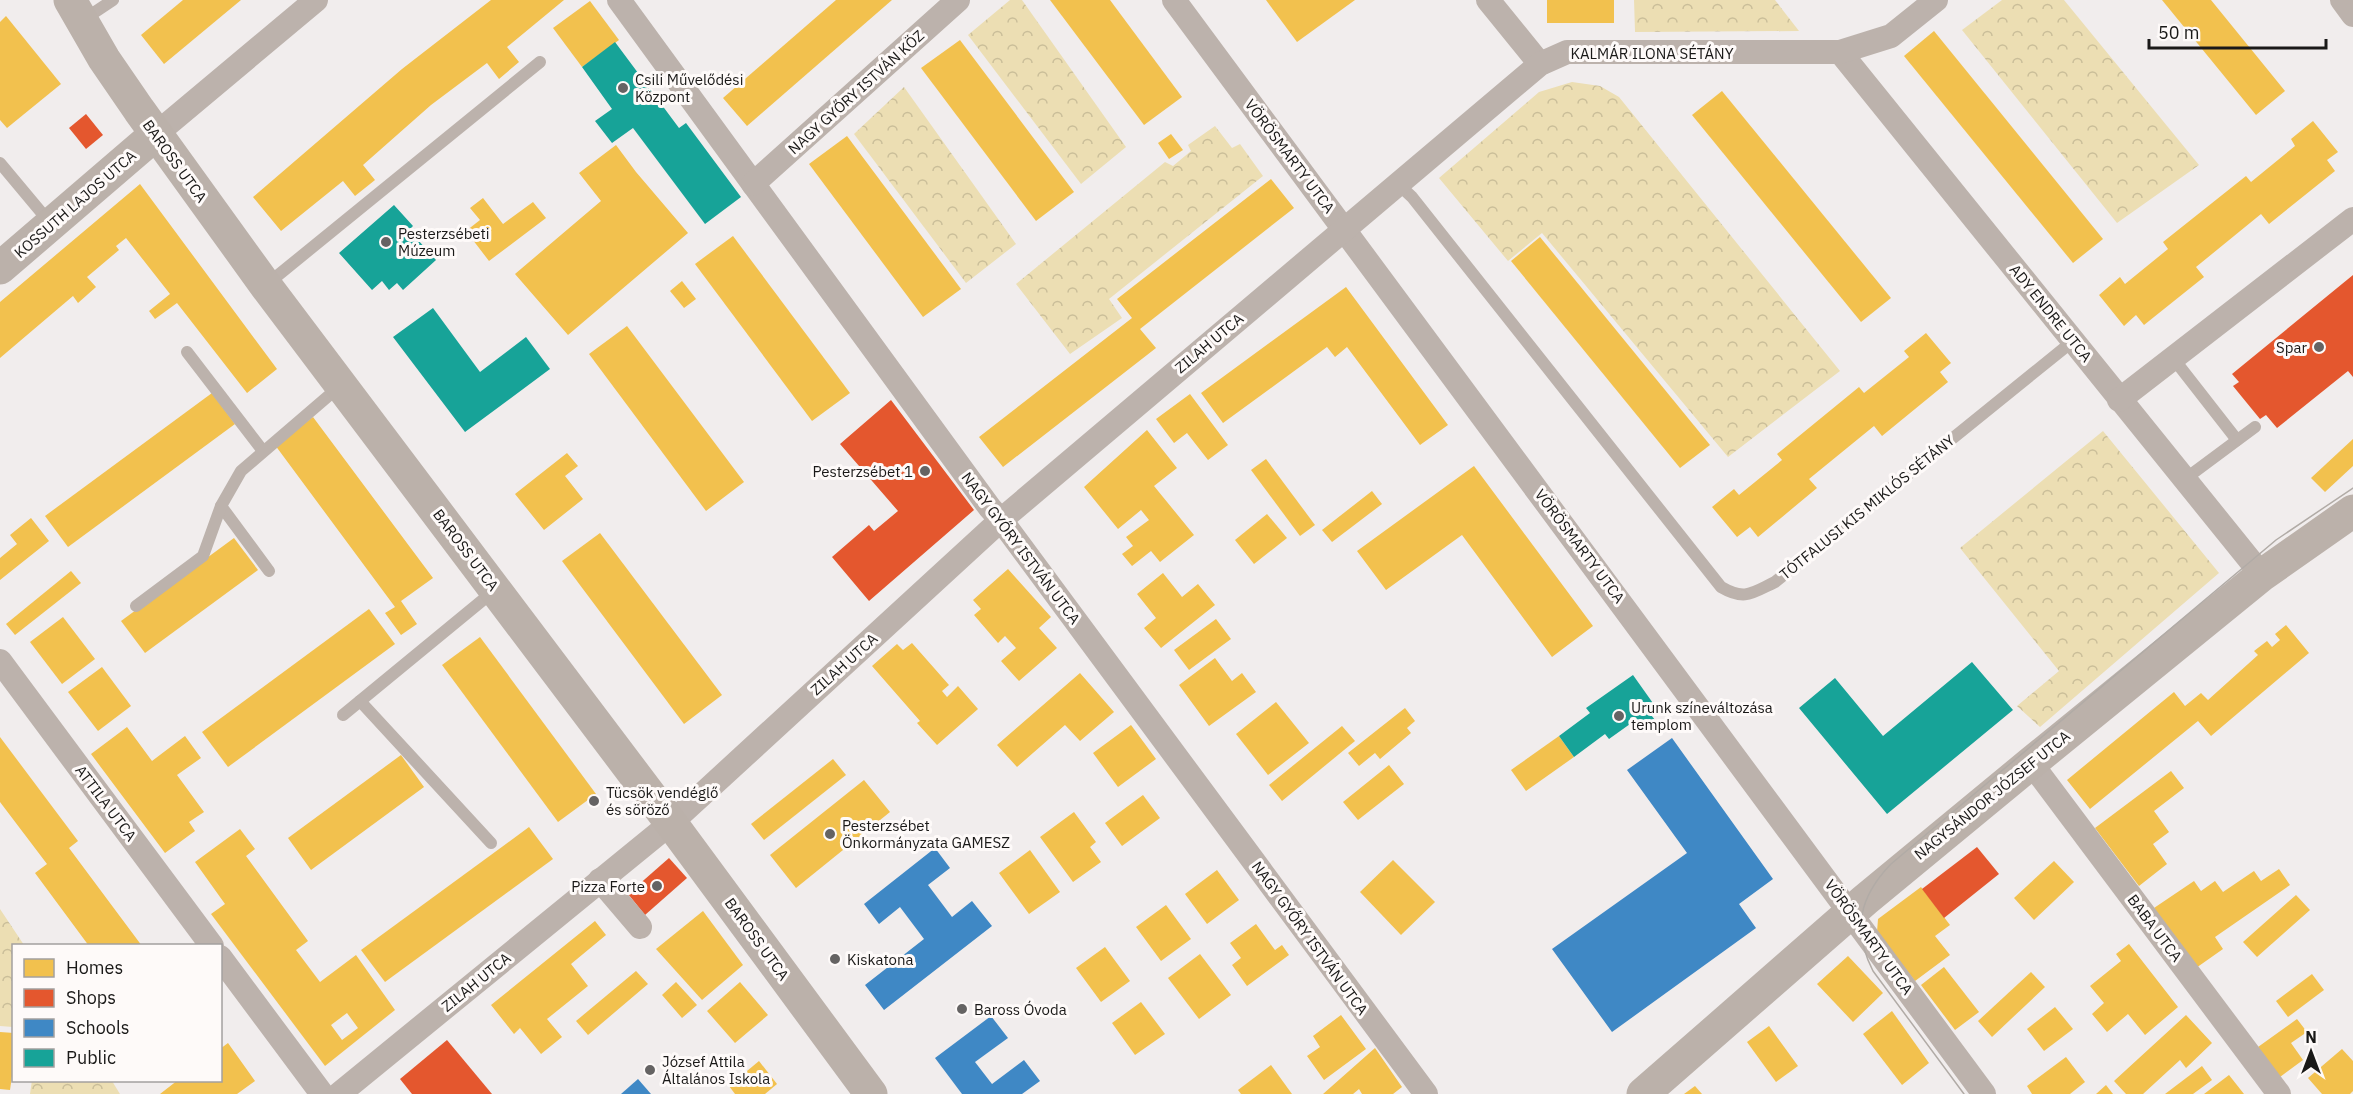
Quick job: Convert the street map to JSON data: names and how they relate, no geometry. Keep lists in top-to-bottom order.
{
  "streets": {
    "street": [
      "KALMÁR ILONA SÉTÁNY",
      "NAGY GYŐRY ISTVÁN KÖZ",
      "VÖRÖSMARTY UTCA",
      "BAROSS UTCA",
      "KOSSUTH LAJOS UTCA",
      "ADY ENDRE UTCA",
      "ZILAH UTCA",
      "NAGY GYŐRY ISTVÁN UTCA",
      "NAGYSÁNDOR JÓZSEF UTCA",
      "ATTILA UTCA",
      "BABA UTCA"
    ],
    "lane": ["TÓTFALUSI KIS MIKLÓS SÉTÁNY"]
  },
  "crossings": [
    ["KALMÁR ILONA SÉTÁNY", "VÖRÖSMARTY UTCA"],
    ["KALMÁR ILONA SÉTÁNY", "ADY ENDRE UTCA"],
    ["KALMÁR ILONA SÉTÁNY", "ZILAH UTCA"],
    ["KALMÁR ILONA SÉTÁNY", "TÓTFALUSI KIS MIKLÓS SÉTÁNY"],
    ["NAGY GYŐRY ISTVÁN KÖZ", "NAGY GYŐRY ISTVÁN UTCA"],
    ["VÖRÖSMARTY UTCA", "ZILAH UTCA"],
    ["VÖRÖSMARTY UTCA", "NAGYSÁNDOR JÓZSEF UTCA"],
    ["BAROSS UTCA", "KOSSUTH LAJOS UTCA"],
    ["BAROSS UTCA", "ZILAH UTCA"],
    ["ADY ENDRE UTCA", "TÓTFALUSI KIS MIKLÓS SÉTÁNY"],
    ["ADY ENDRE UTCA", "NAGYSÁNDOR JÓZSEF UTCA"],
    ["ZILAH UTCA", "NAGY GYŐRY ISTVÁN UTCA"],
    ["NAGYSÁNDOR JÓZSEF UTCA", "BABA UTCA"]
  ],
  "places": [
    "Csili Művelődési Központ",
    "Pesterzsébeti Múzeum",
    "Spar",
    "Pesterzsébet 1",
    "Urunk színeváltozása templom",
    "Tücsök vendéglő és söröző",
    "Pesterzsébet Önkormányzata GAMESZ",
    "Pizza Forte",
    "Kiskatona",
    "Baross Óvoda",
    "József Attila Általános Iskola"
  ],
  "legend": [
    "Homes",
    "Shops",
    "Schools",
    "Public"
  ],
  "scale_bar": "50 m",
  "north": "top"
}
